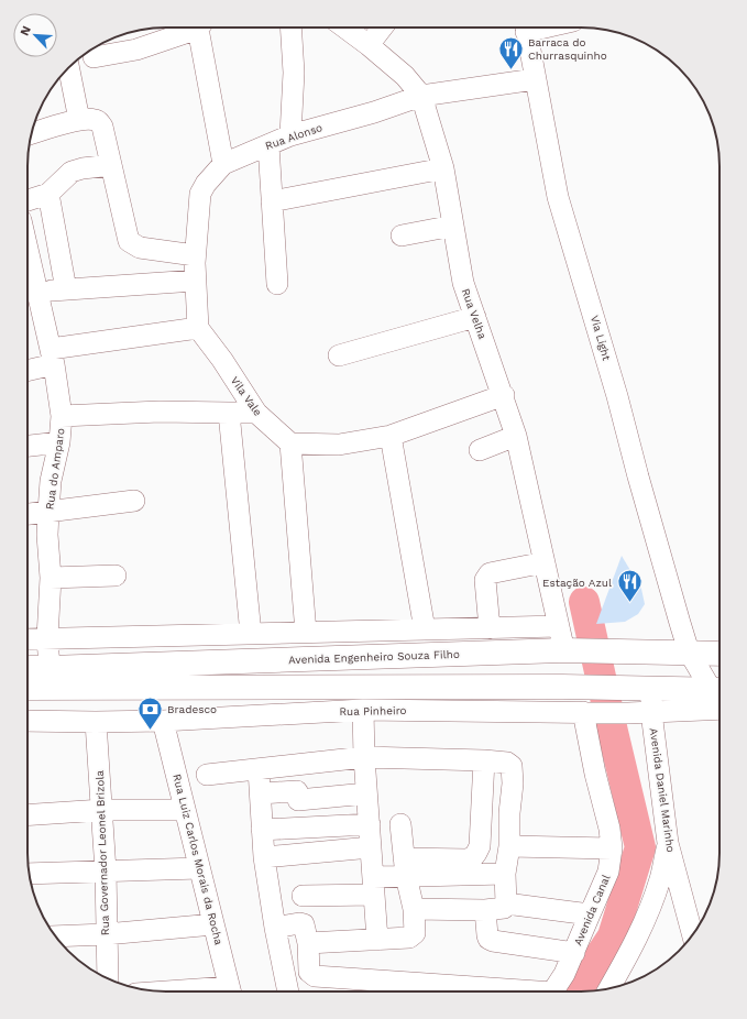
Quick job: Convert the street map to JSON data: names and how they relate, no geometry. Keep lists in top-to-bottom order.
{
  "streets": {
    "main road": ["Avenida Engenheiro Souza Filho"],
    "street": [
      "Rua Alonso",
      "Rua Velha",
      "Via Light",
      "Vila Vale",
      "Rua do Amparo",
      "Rua Pinheiro",
      "Avenida Daniel Marinho",
      "Rua Governador Leonel Brizola",
      "Rua Luiz Carlos Morais da Rocha",
      "Avenida Canal"
    ]
  },
  "crossings": [
    ["Rua Alonso", "Rua Velha"],
    ["Rua Alonso", "Via Light"],
    ["Rua Alonso", "Vila Vale"],
    ["Rua Velha", "Avenida Engenheiro Souza Filho"],
    ["Via Light", "Avenida Engenheiro Souza Filho"],
    ["Rua do Amparo", "Avenida Engenheiro Souza Filho"],
    ["Rua Pinheiro", "Avenida Daniel Marinho"],
    ["Rua Pinheiro", "Rua Governador Leonel Brizola"],
    ["Rua Pinheiro", "Rua Luiz Carlos Morais da Rocha"],
    ["Rua Pinheiro", "Avenida Canal"]
  ],
  "places": {
    "restaurant": ["Barraca do Churrasquinho", "Estação Azul"],
    "bank": ["Bradesco"]
  },
  "north": "top left"
}
